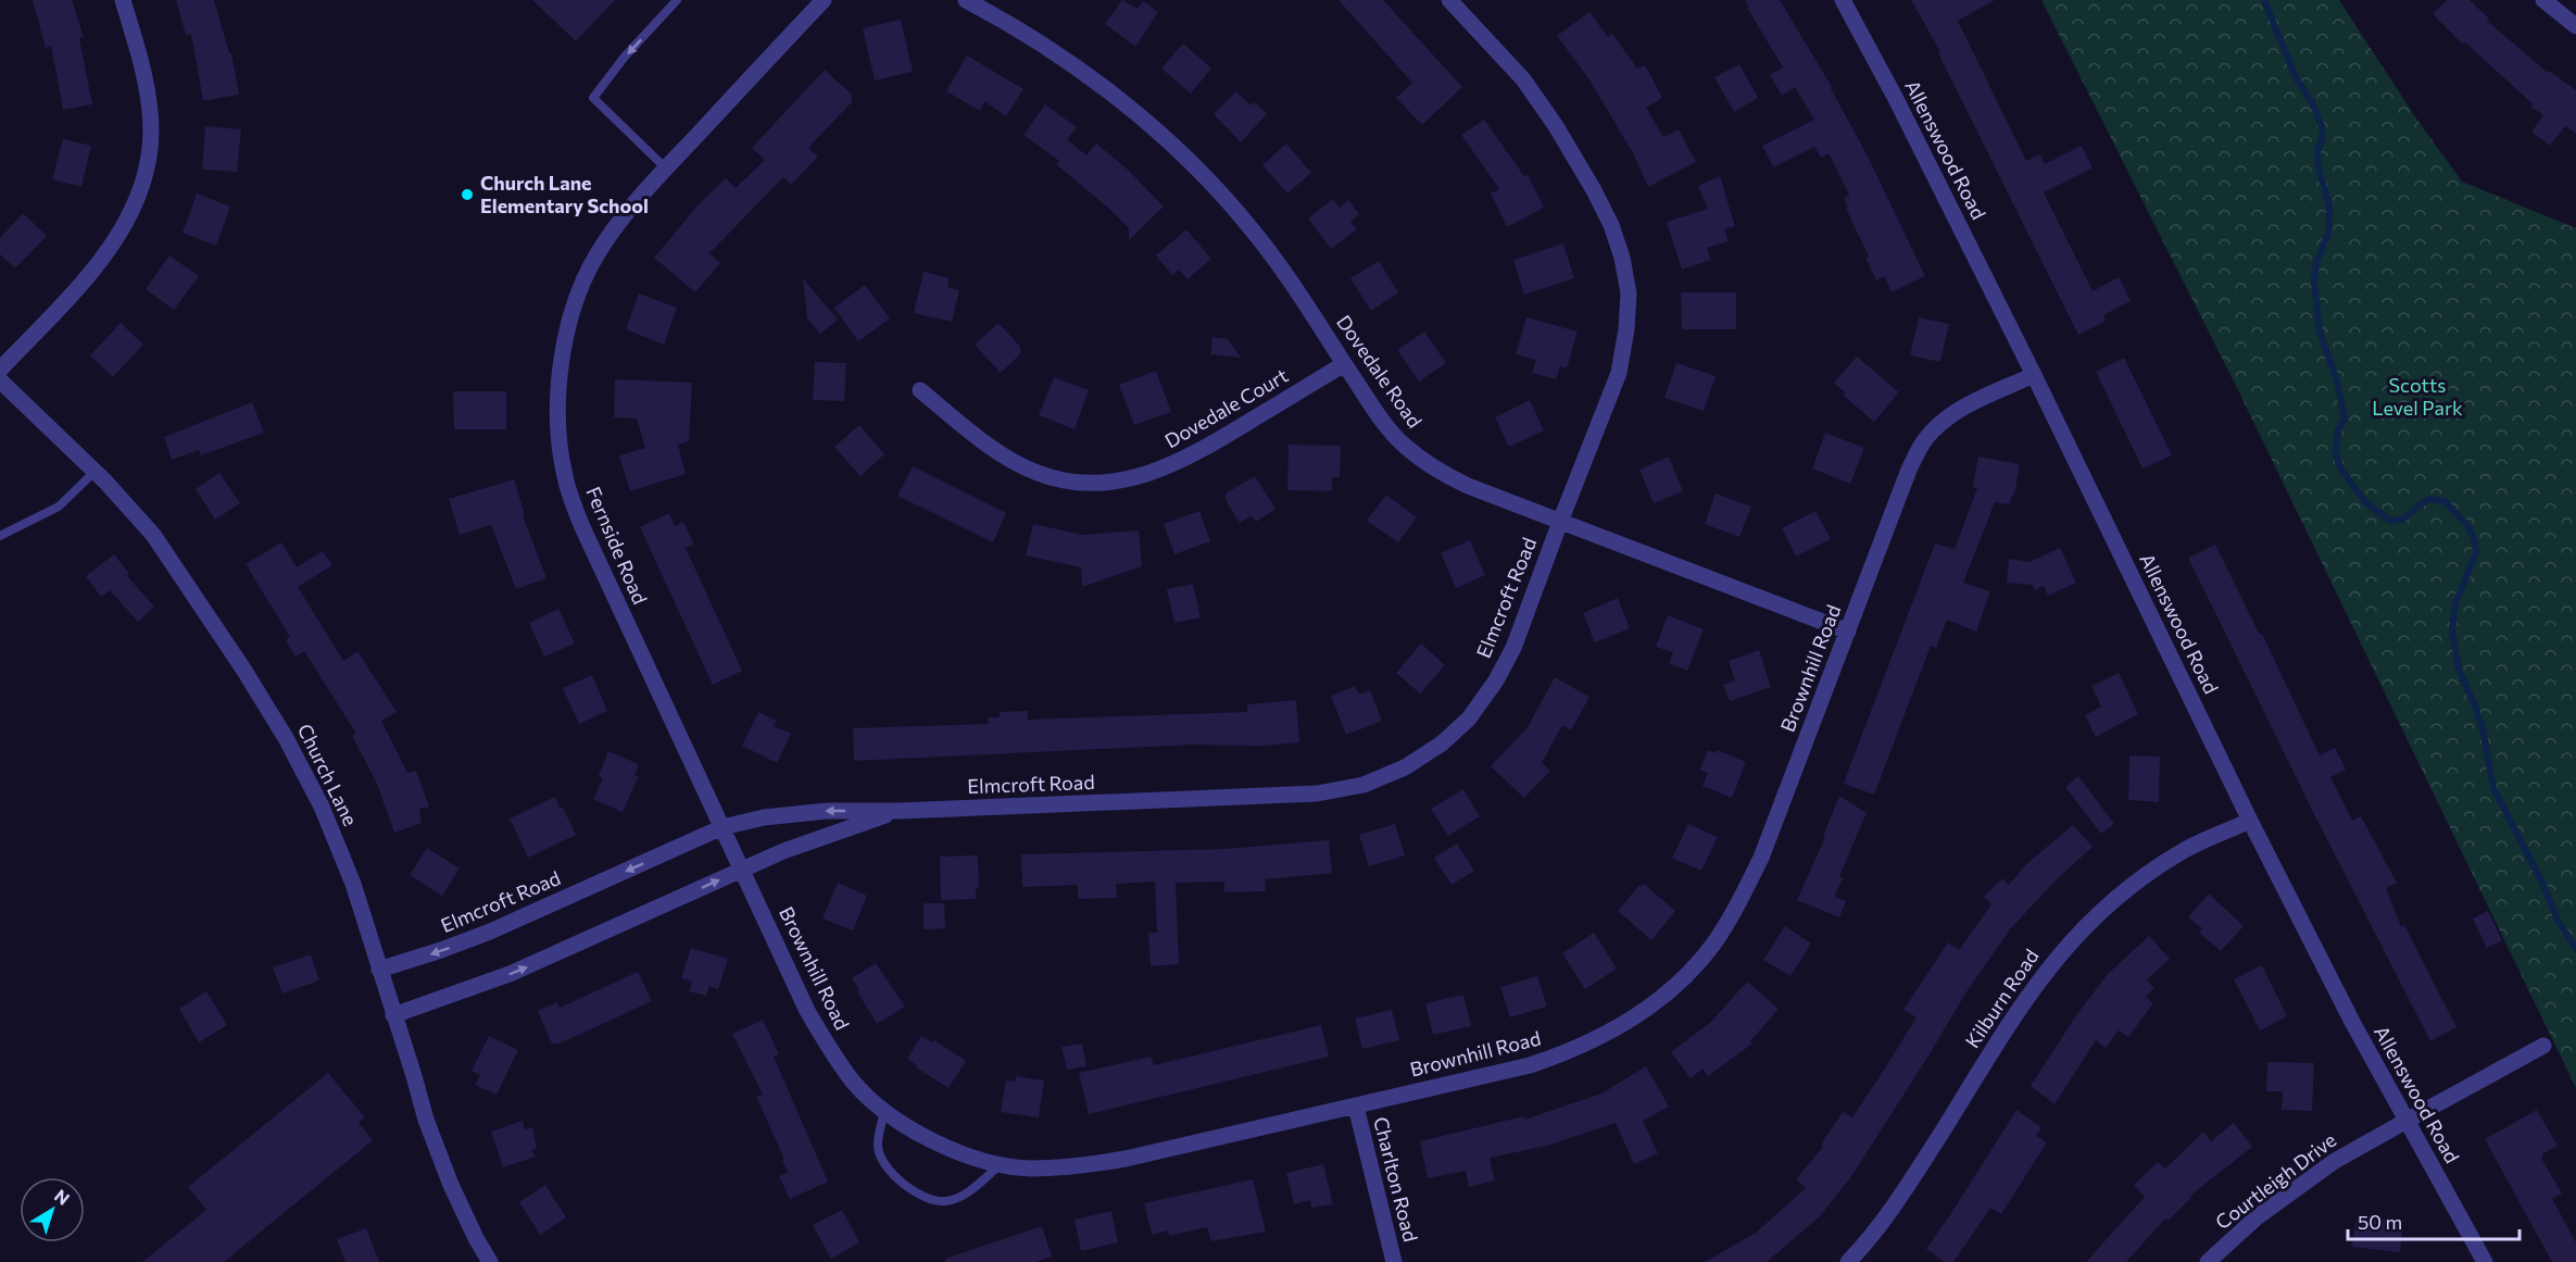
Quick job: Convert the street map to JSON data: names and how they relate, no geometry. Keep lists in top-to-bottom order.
{
  "streets": {
    "street": [
      "Allenswood Road",
      "Dovedale Road",
      "Dovedale Court",
      "Fernside Road",
      "Elmcroft Road",
      "Brownhill Road",
      "Church Lane",
      "Kilburn Road",
      "Charlton Road",
      "Courtleigh Drive"
    ]
  },
  "crossings": [
    ["Allenswood Road", "Brownhill Road"],
    ["Allenswood Road", "Kilburn Road"],
    ["Allenswood Road", "Courtleigh Drive"],
    ["Dovedale Road", "Dovedale Court"],
    ["Dovedale Road", "Elmcroft Road"],
    ["Dovedale Road", "Brownhill Road"],
    ["Fernside Road", "Elmcroft Road"],
    ["Fernside Road", "Brownhill Road"],
    ["Elmcroft Road", "Brownhill Road"],
    ["Elmcroft Road", "Church Lane"],
    ["Brownhill Road", "Charlton Road"]
  ],
  "parks": ["Scotts Level Park"],
  "places": ["Church Lane Elementary School"],
  "scale_bar": "50 m",
  "north": "top right"
}
